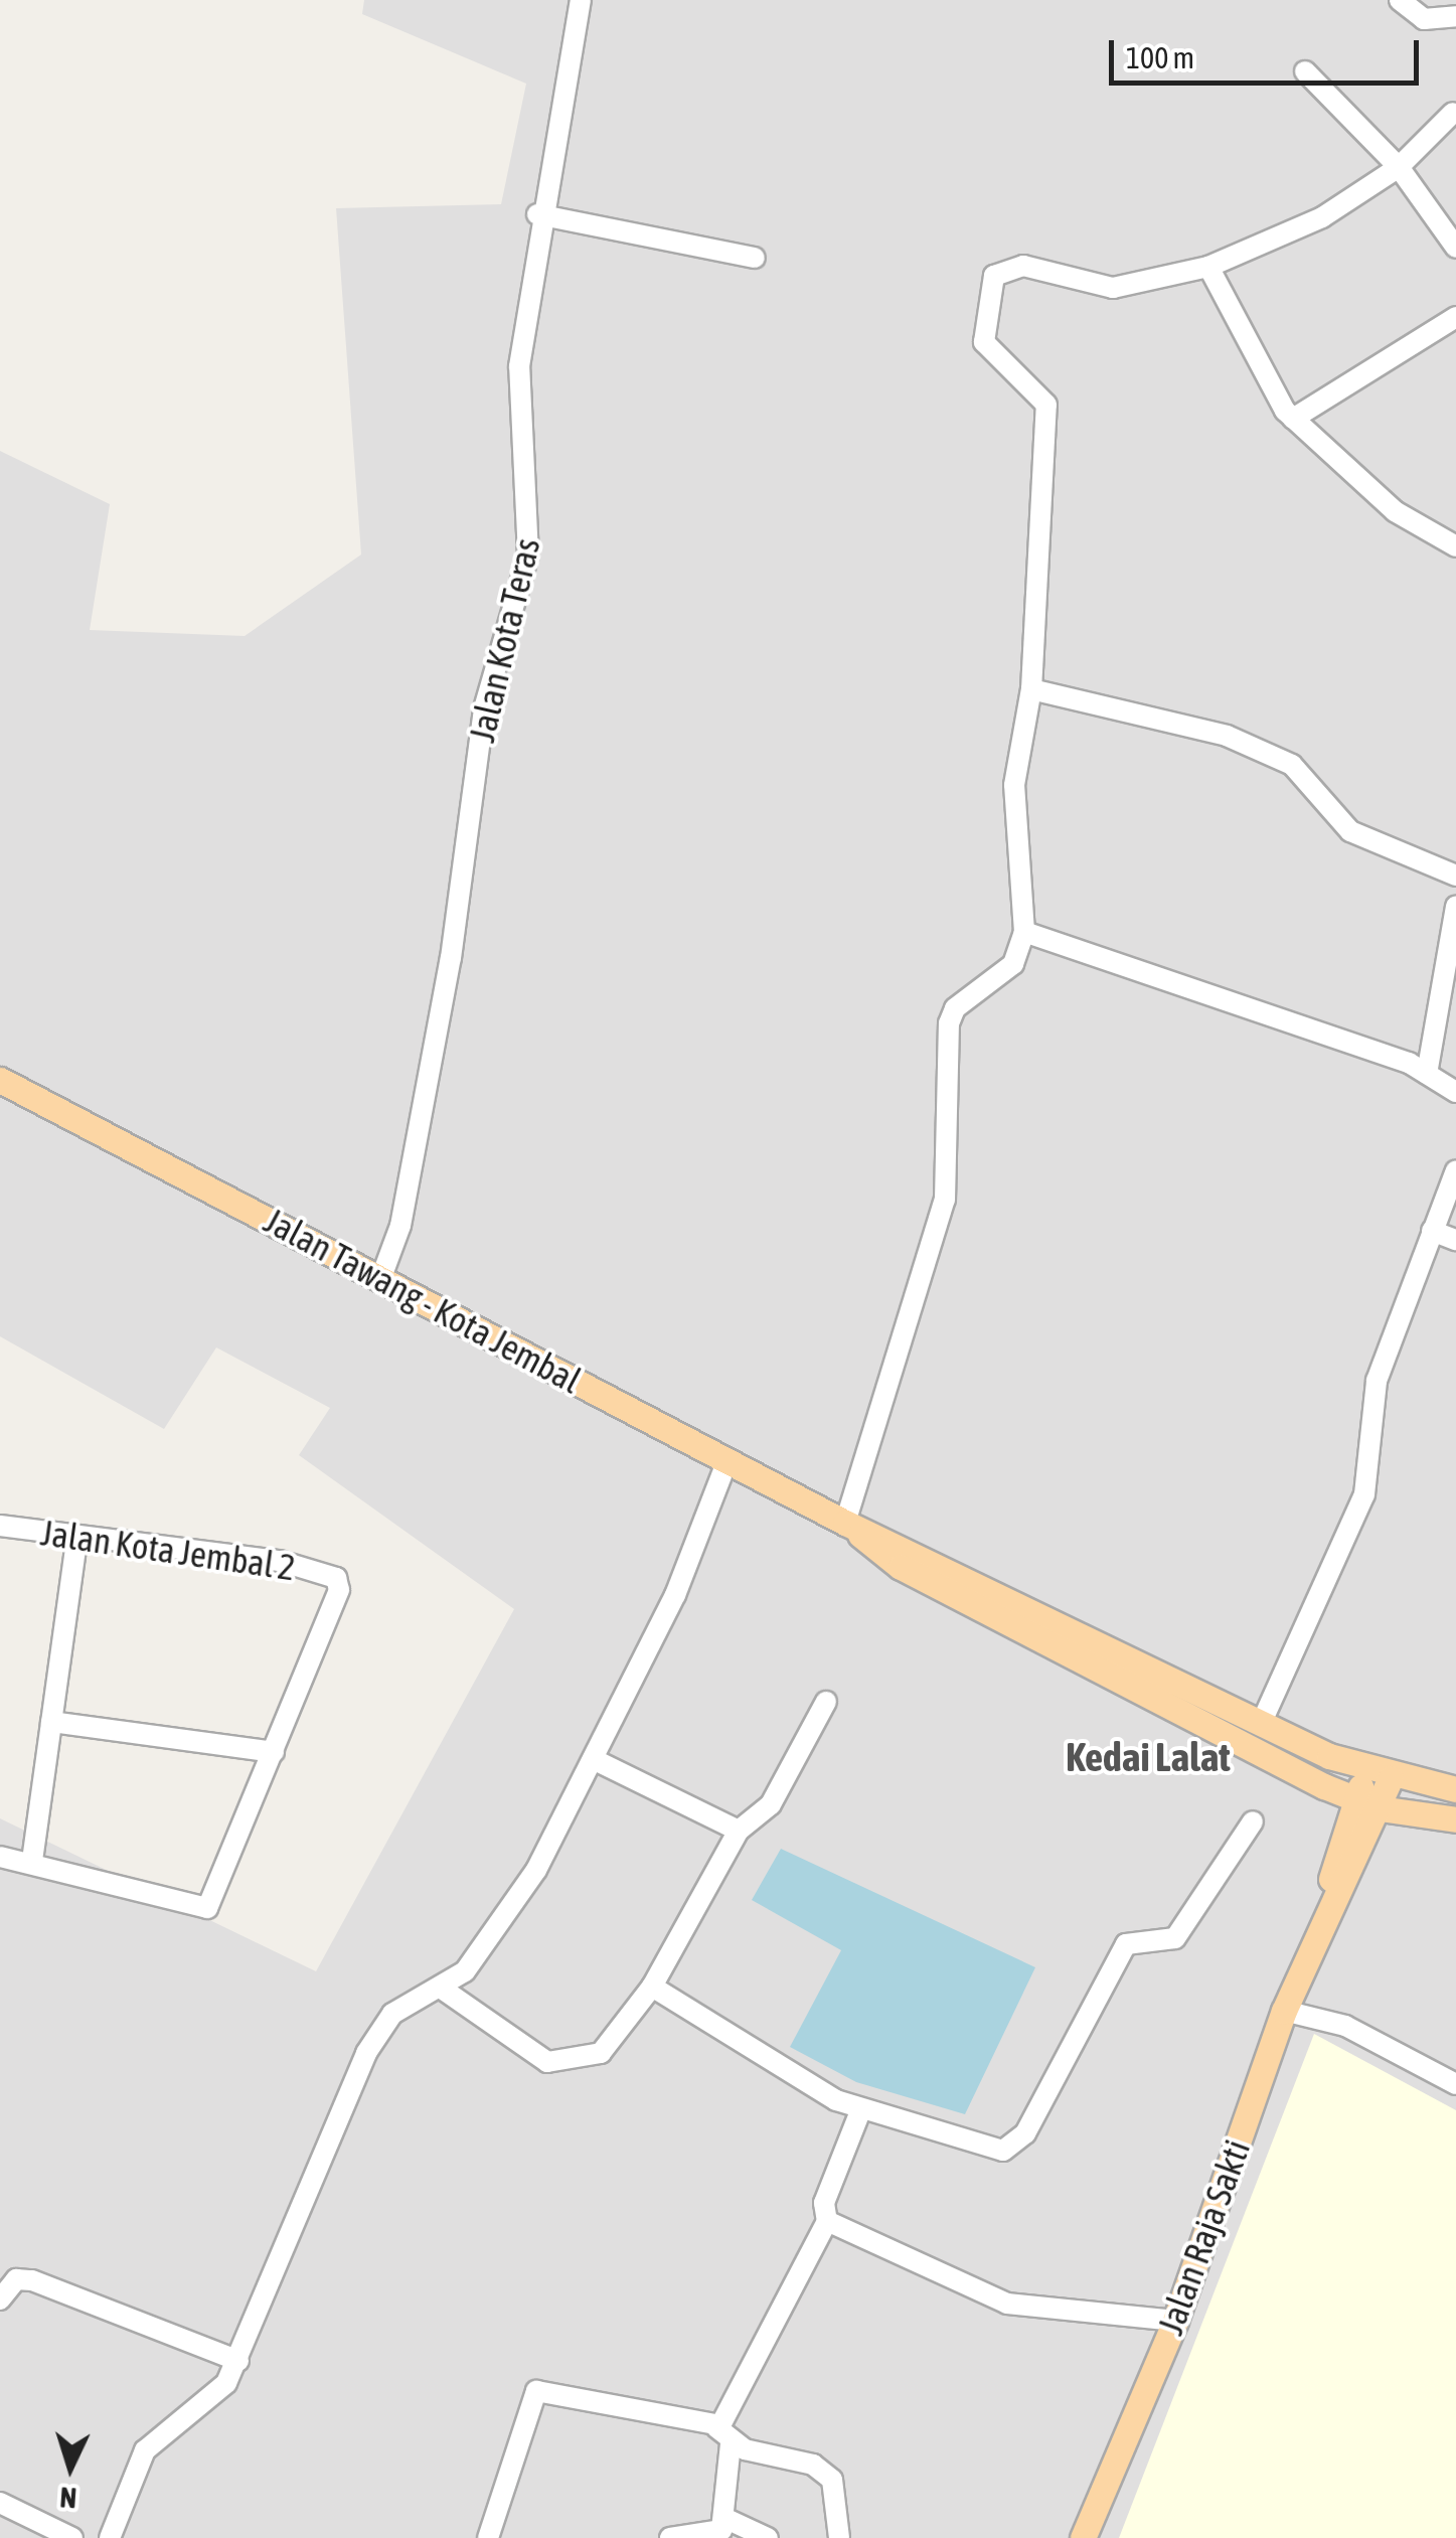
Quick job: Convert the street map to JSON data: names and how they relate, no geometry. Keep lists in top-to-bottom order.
{
  "streets": {
    "main road": ["Jalan Tawang - Kota Jembal", "Jalan Raja Sakti"],
    "street": ["Jalan Kota Teras", "Jalan Kota Jembal 2"]
  },
  "crossings": [
    ["Jalan Kota Teras", "Jalan Tawang - Kota Jembal"],
    ["Jalan Tawang - Kota Jembal", "Jalan Raja Sakti"]
  ],
  "districts": ["Kedai Lalat"],
  "scale_bar": "100 m",
  "north": "bottom"
}
